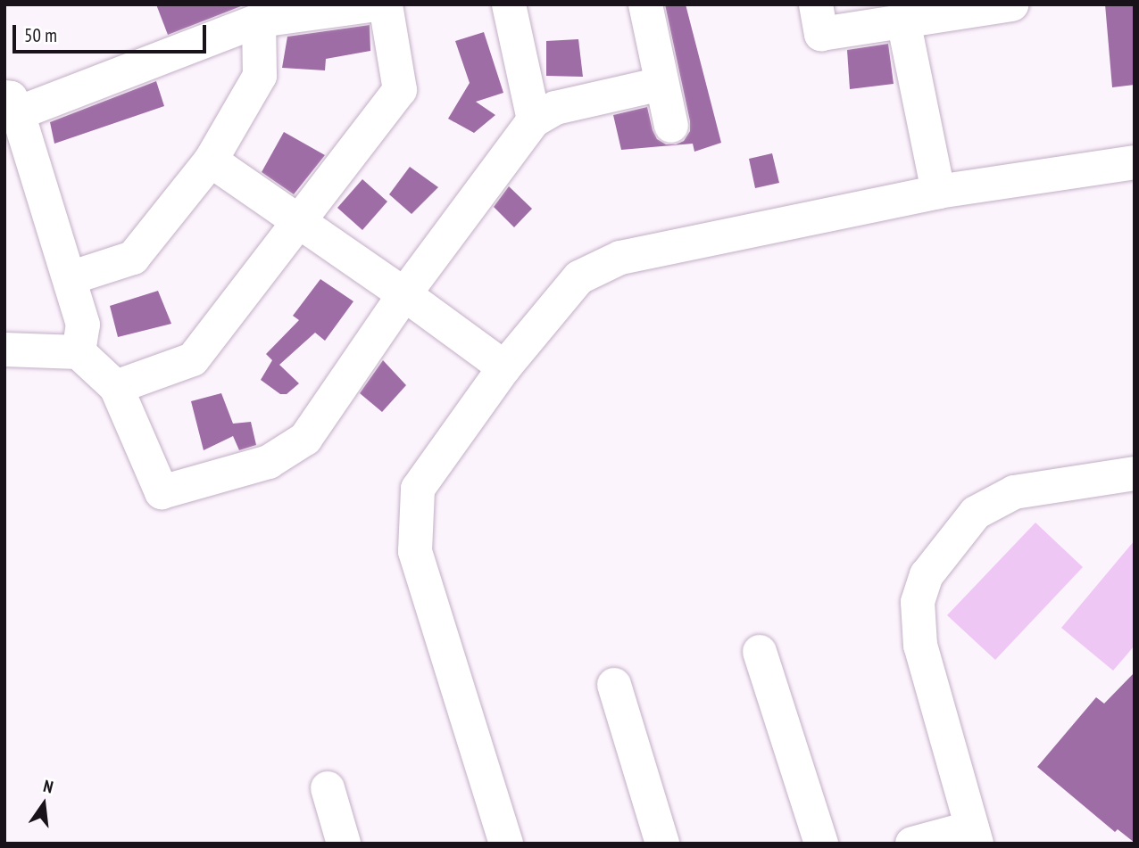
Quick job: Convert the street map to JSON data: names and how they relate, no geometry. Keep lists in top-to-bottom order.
{
  "scale_bar": "50 m",
  "north": "top"
}
